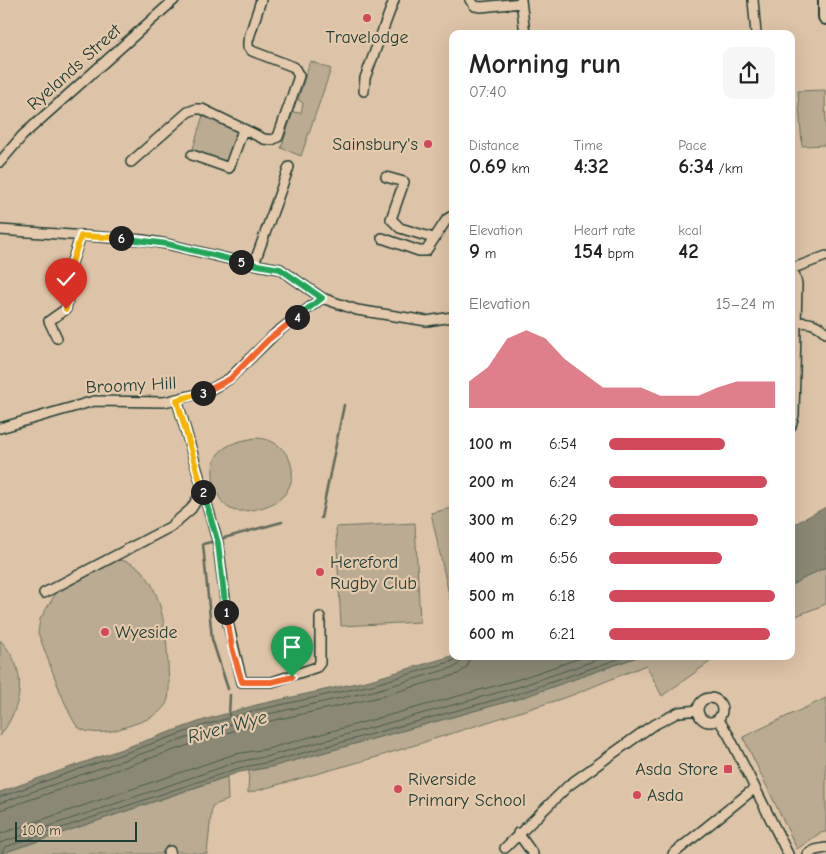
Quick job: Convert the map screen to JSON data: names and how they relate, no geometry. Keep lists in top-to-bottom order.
{
  "streets": {
    "street": ["Ryelands Street", "Broomy Hill"]
  },
  "water": ["River Wye"],
  "places": {
    "other": [
      "Travelodge",
      "Sainsbury's",
      "Hereford Rugby Club",
      "Wyeside",
      "Riverside Primary School",
      "Asda"
    ],
    "transit": ["Asda Store"]
  },
  "scale_bar": "100 m",
  "page": {
    "heading": ["Morning run", "07:40"],
    "stats": [
      ["Distance", "0.69 km"],
      ["Time", "4:32"],
      ["Pace", "6:34 /km"],
      ["Elevation", "9 m"],
      ["Heart rate", "154 bpm"],
      ["kcal", "42"]
    ],
    "pins": [
      "6",
      "5",
      "4",
      "3",
      "2",
      "1"
    ],
    "chart": ["Elevation", "15–24 m"],
    "list": [
      {
        "name": "100 m",
        "note": "6:54"
      },
      {
        "name": "200 m",
        "note": "6:24"
      },
      {
        "name": "300 m",
        "note": "6:29"
      },
      {
        "name": "400 m",
        "note": "6:56"
      },
      {
        "name": "500 m",
        "note": "6:18"
      },
      {
        "name": "600 m",
        "note": "6:21"
      }
    ],
    "scale": "100 m"
  }
}
